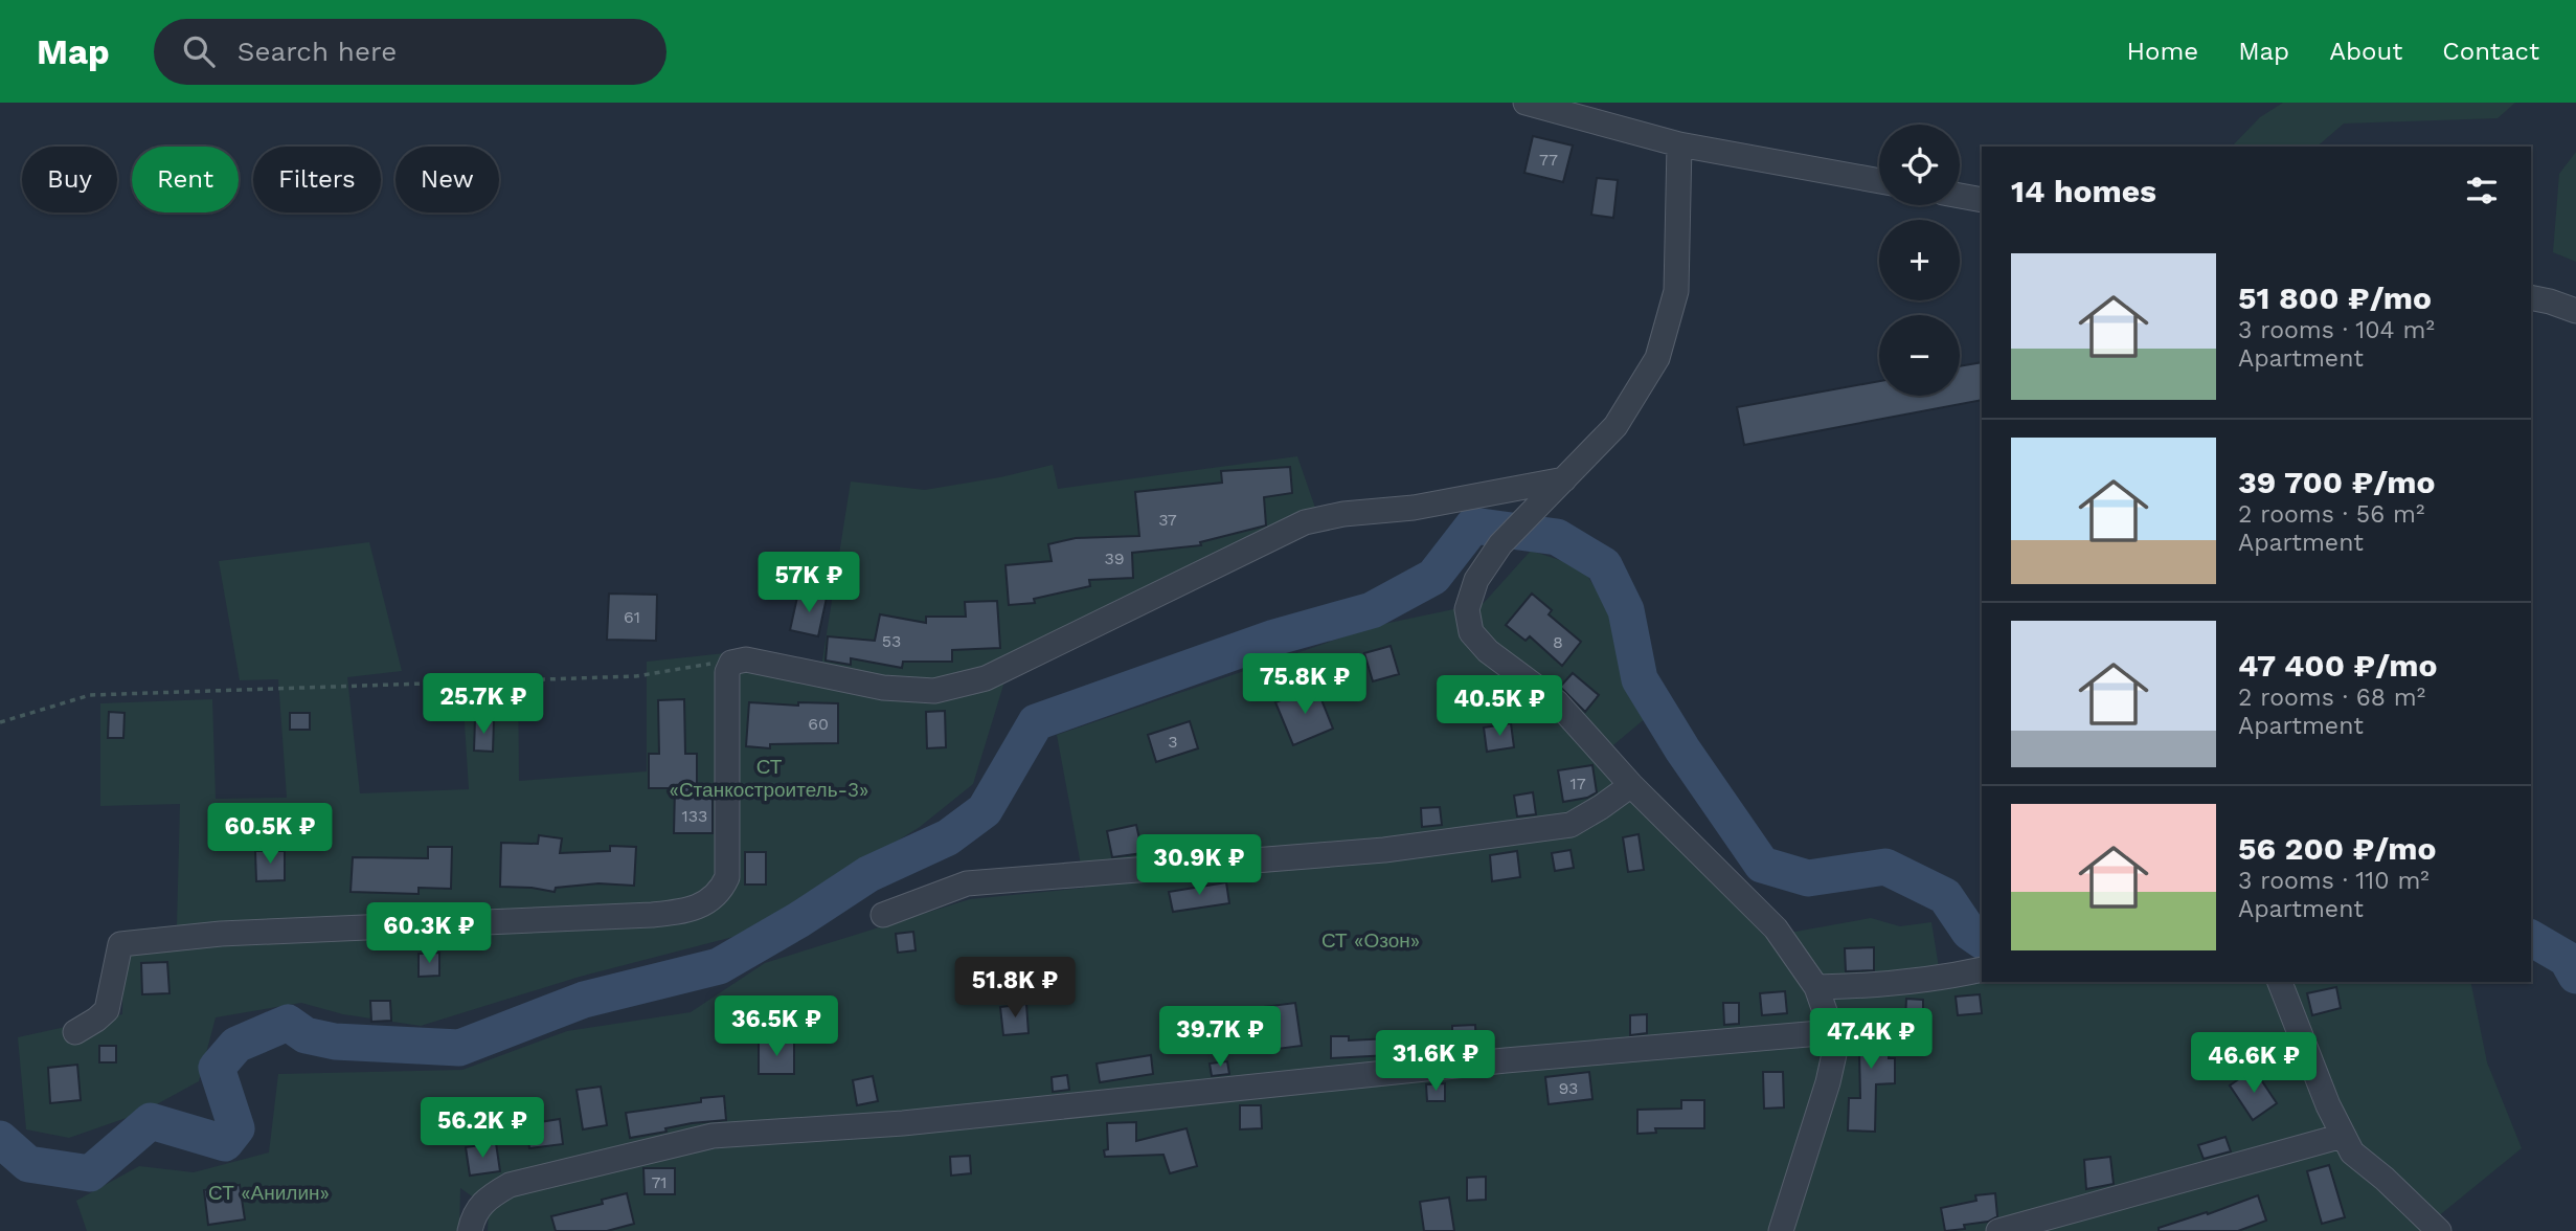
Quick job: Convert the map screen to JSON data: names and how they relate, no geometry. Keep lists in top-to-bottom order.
{
  "parks": ["СТ «Станкостроитель-3»", "СТ «Озон»", "СТ «Анилин»"],
  "house_numbers": [
    "77",
    "37",
    "39",
    "61",
    "53",
    "8",
    "60",
    "3",
    "17",
    "133",
    "93",
    "71"
  ],
  "page": {
    "header": "Map",
    "search": "Search here",
    "nav": [
      "Home",
      "Map",
      "About",
      "Contact"
    ],
    "map_buttons": ["+", "−"],
    "chip": [
      "Buy",
      "Rent",
      "Filters",
      "New"
    ],
    "heading": "14 homes",
    "list": [
      {
        "name": "51 800 ₽/mo",
        "note": "3 rooms · 104 m² · Apartment"
      },
      {
        "name": "39 700 ₽/mo",
        "note": "2 rooms · 56 m² · Apartment"
      },
      {
        "name": "47 400 ₽/mo",
        "note": "2 rooms · 68 m² · Apartment"
      },
      {
        "name": "56 200 ₽/mo",
        "note": "3 rooms · 110 m² · Apartment"
      }
    ],
    "price": [
      "57K ₽",
      "75.8K ₽",
      "25.7K ₽",
      "40.5K ₽",
      "60.5K ₽",
      "30.9K ₽",
      "60.3K ₽",
      "51.8K ₽",
      "36.5K ₽",
      "39.7K ₽",
      "47.4K ₽",
      "31.6K ₽",
      "46.6K ₽",
      "56.2K ₽"
    ]
  }
}
